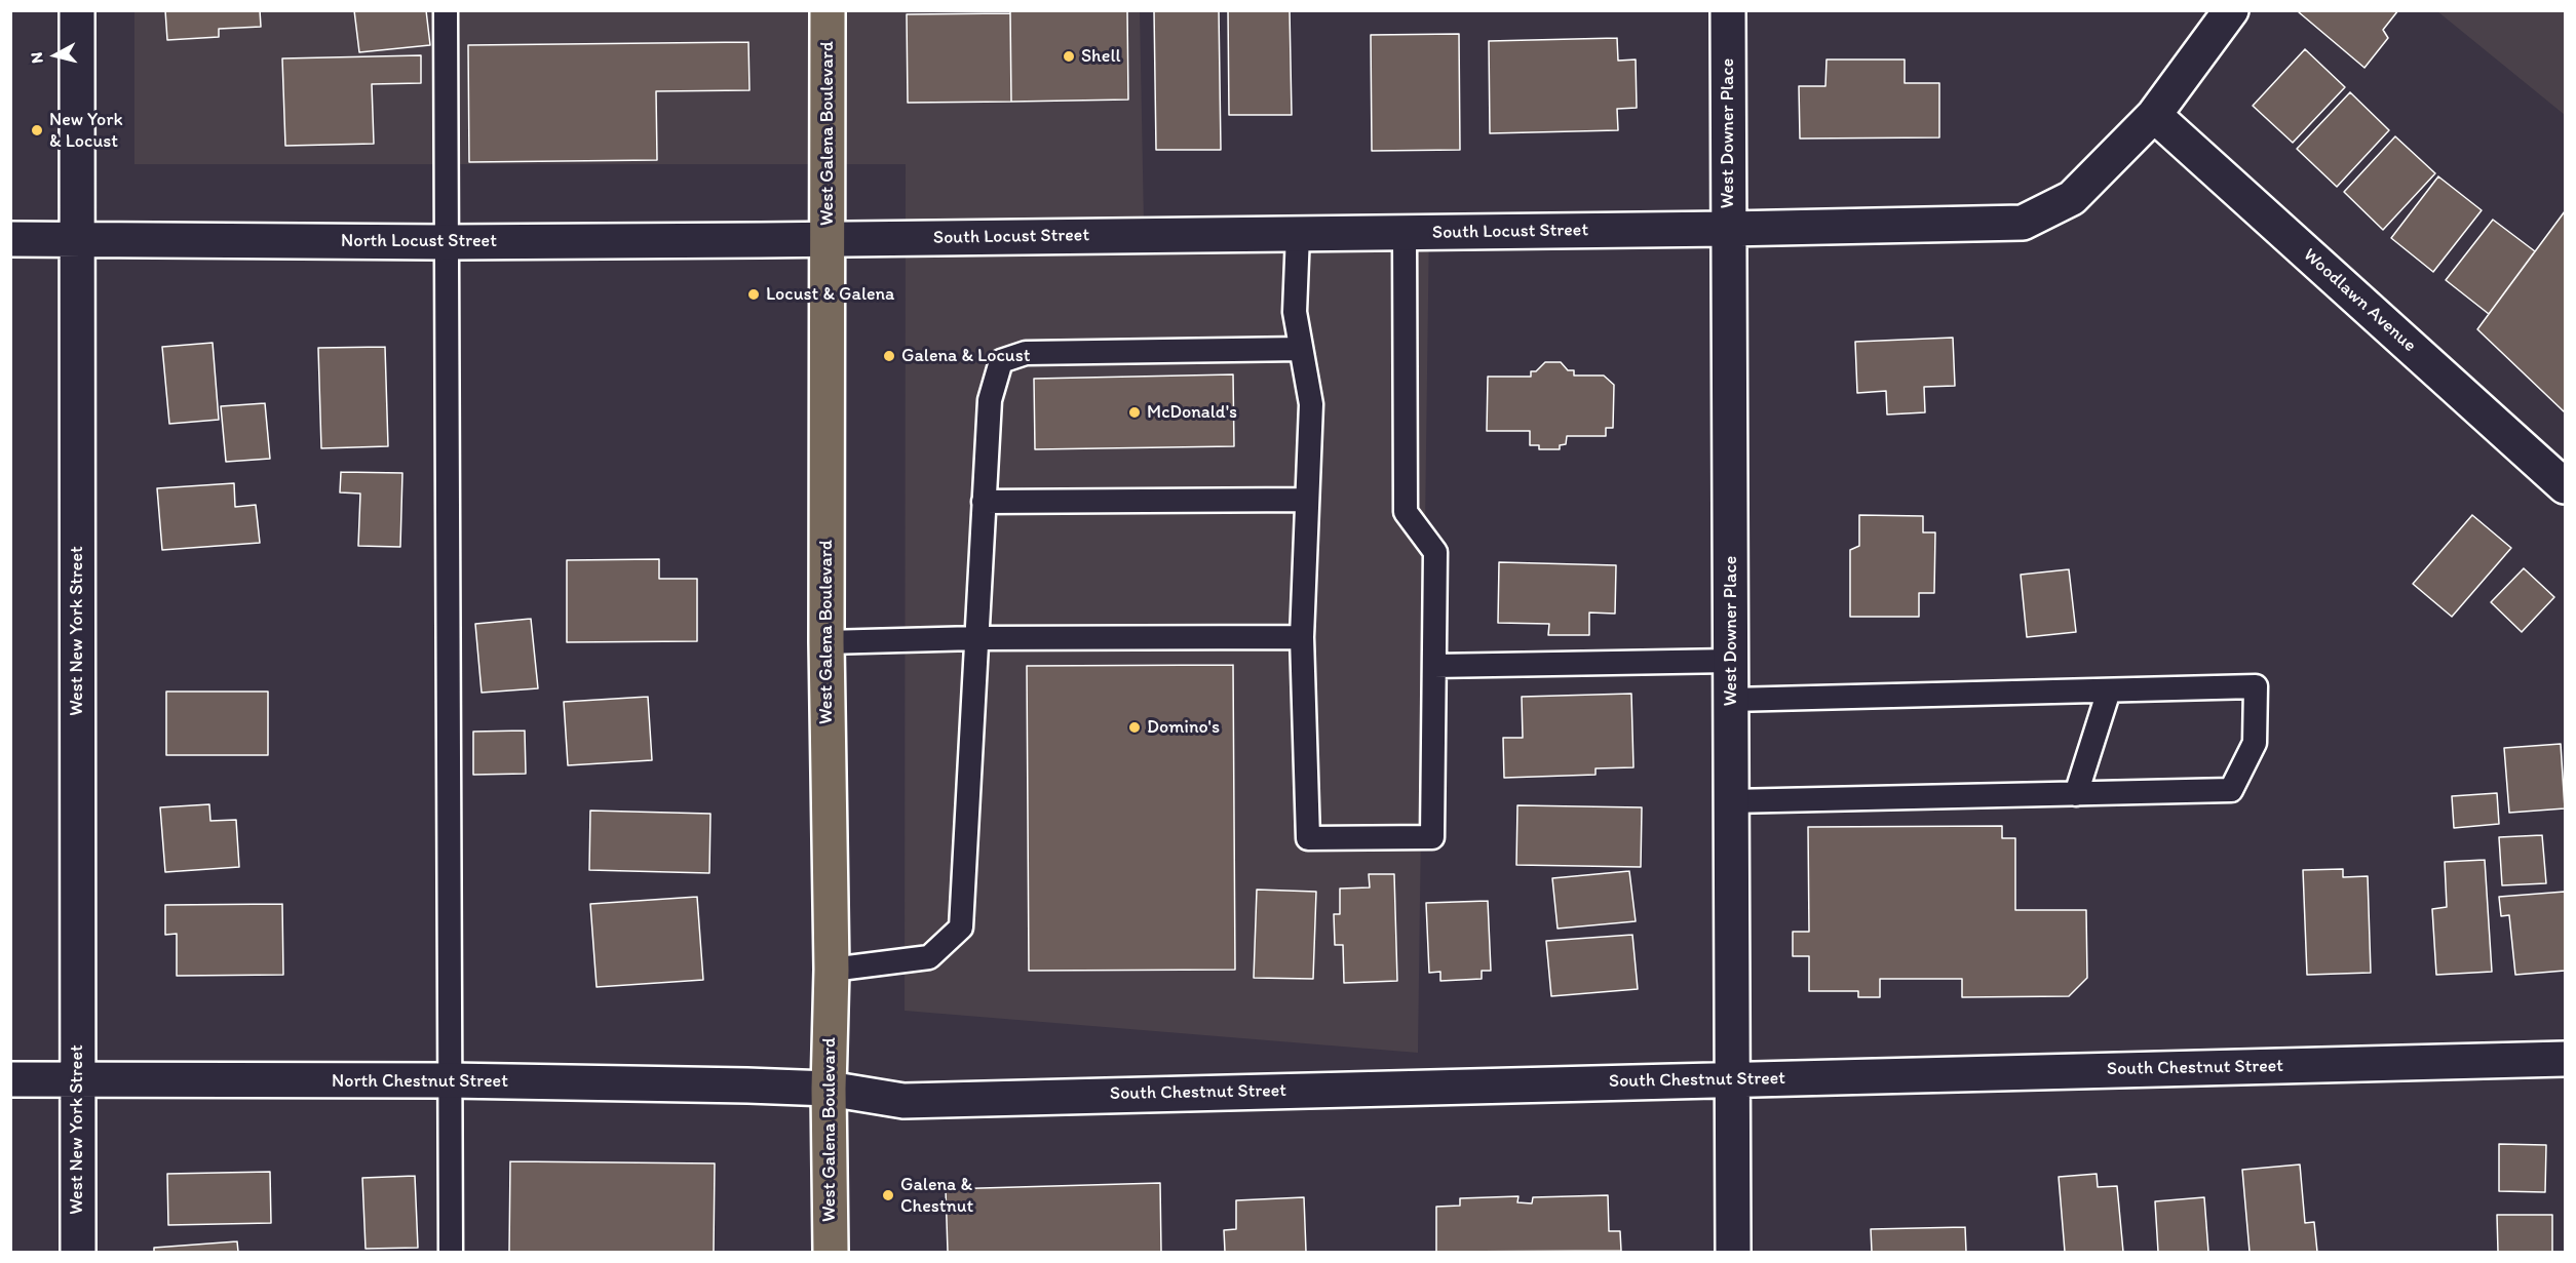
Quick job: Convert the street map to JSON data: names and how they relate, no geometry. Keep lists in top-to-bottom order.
{
  "streets": {
    "main road": ["West Galena Boulevard"],
    "street": [
      "West Downer Place",
      "South Locust Street",
      "North Locust Street",
      "Woodlawn Avenue",
      "West New York Street",
      "South Chestnut Street",
      "North Chestnut Street"
    ]
  },
  "crossings": [
    ["West Galena Boulevard", "South Locust Street"],
    ["West Galena Boulevard", "North Locust Street"],
    ["West Galena Boulevard", "South Chestnut Street"],
    ["West Galena Boulevard", "North Chestnut Street"],
    ["West Downer Place", "South Locust Street"],
    ["West Downer Place", "South Chestnut Street"],
    ["South Locust Street", "North Locust Street"],
    ["South Locust Street", "Woodlawn Avenue"],
    ["North Locust Street", "West New York Street"],
    ["West New York Street", "North Chestnut Street"],
    ["South Chestnut Street", "North Chestnut Street"]
  ],
  "places": [
    "Shell",
    "New York & Locust",
    "Locust & Galena",
    "Galena & Locust",
    "McDonald's",
    "Domino's",
    "Galena & Chestnut"
  ],
  "north": "left"
}
